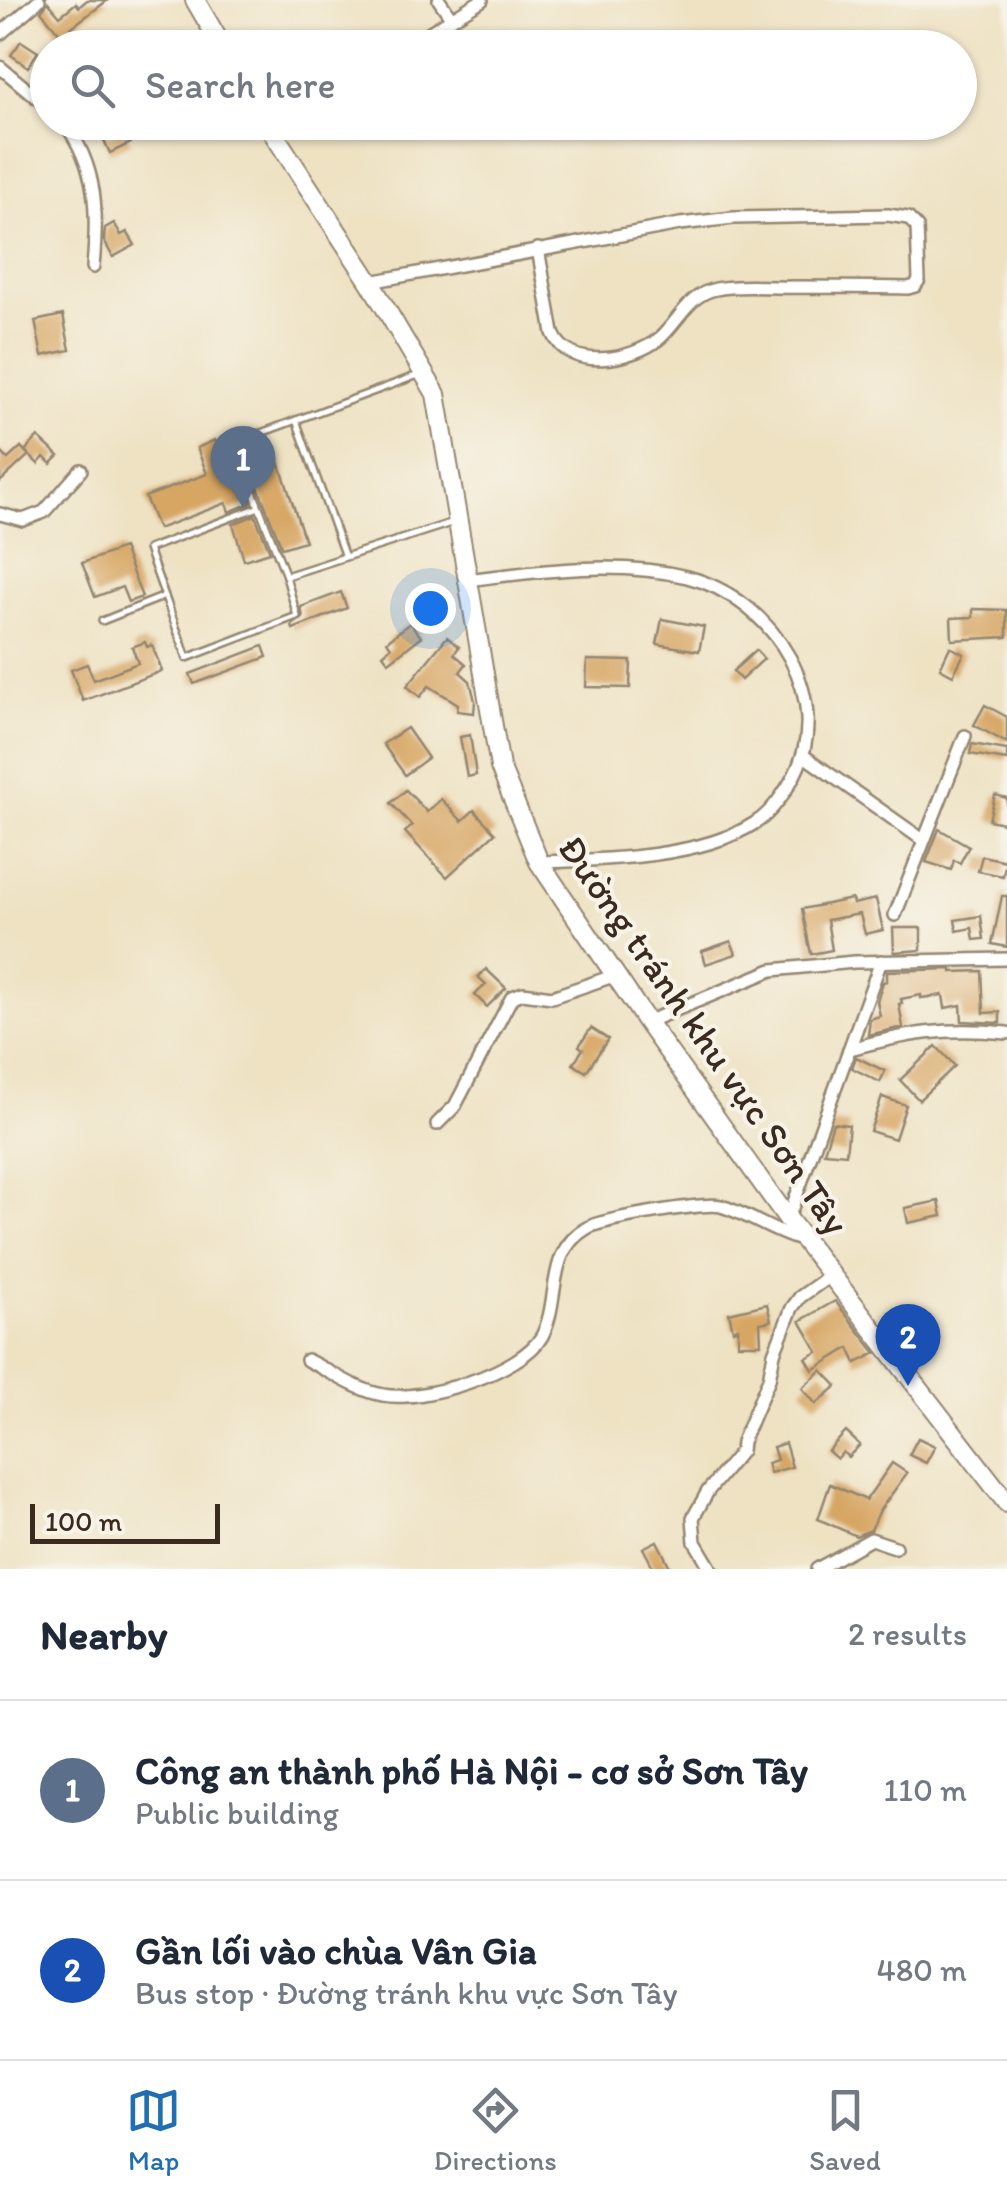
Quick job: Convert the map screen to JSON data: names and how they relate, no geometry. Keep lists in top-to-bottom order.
{
  "streets": {
    "highway": ["Đường tránh khu vực Sơn Tây"]
  },
  "scale_bar": "100 m",
  "page": {
    "search": "Search here",
    "pins": ["1", "2"],
    "scale": "100 m",
    "heading": ["Nearby", "2 results"],
    "list": [
      {
        "mark": "1",
        "name": "Công an thành phố Hà Nội - cơ sở Sơn Tây",
        "note": "Public building",
        "value": "110 m"
      },
      {
        "mark": "2",
        "name": "Gần lối vào chùa Vân Gia",
        "note": "Bus stop · Đường tránh khu vực Sơn Tây",
        "value": "480 m"
      }
    ],
    "nav": ["Map", "Directions", "Saved"]
  }
}
